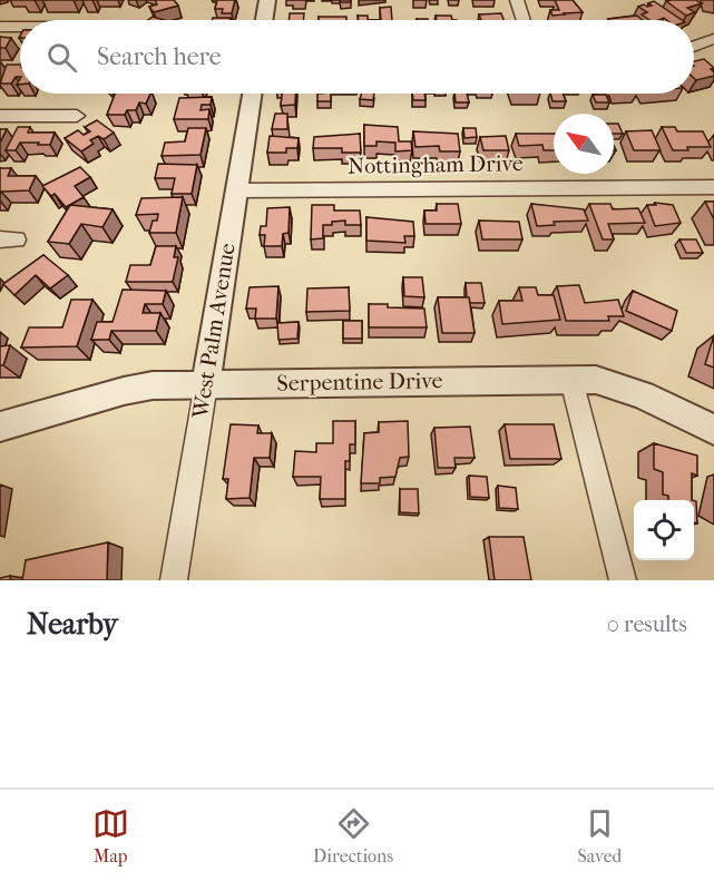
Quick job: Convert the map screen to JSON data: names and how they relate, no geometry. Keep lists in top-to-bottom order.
{
  "streets": {
    "street": ["Nottingham Drive", "West Palm Avenue", "Serpentine Drive"]
  },
  "crossings": [
    ["Nottingham Drive", "West Palm Avenue"],
    ["West Palm Avenue", "Serpentine Drive"]
  ],
  "north": "top left",
  "page": {
    "search": "Search here",
    "heading": ["Nearby", "0 results"],
    "nav": ["Map", "Directions", "Saved"]
  }
}
